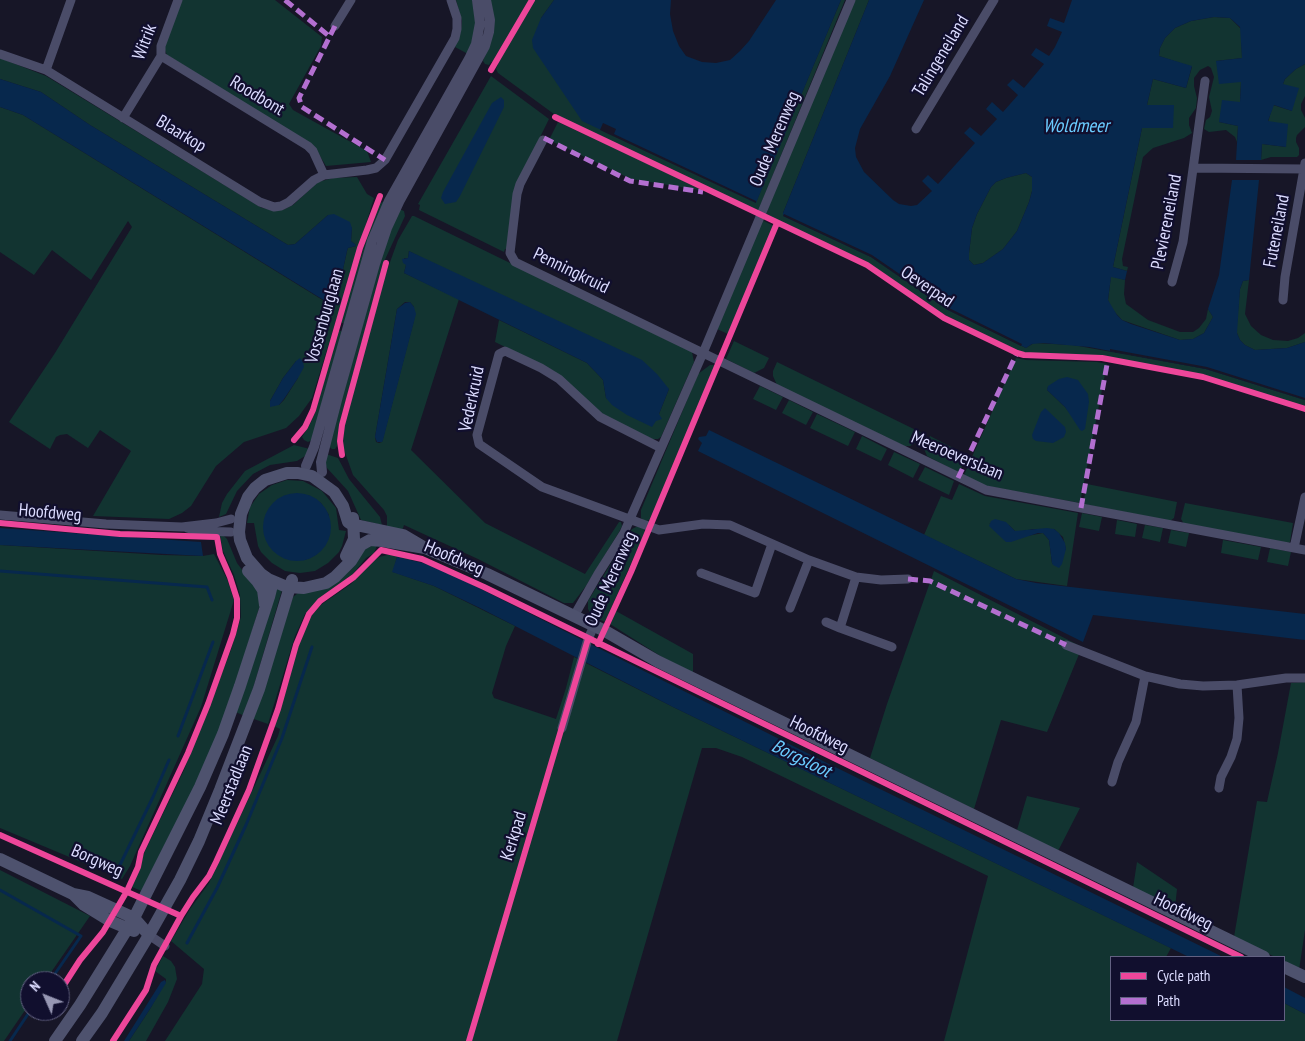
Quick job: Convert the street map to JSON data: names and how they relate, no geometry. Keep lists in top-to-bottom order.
{
  "streets": {
    "main road": ["Hoofdweg", "Meerstadlaan", "Borgweg"],
    "street": [
      "Witrik",
      "Talingeneiland",
      "Roodbont",
      "Blaarkop",
      "Oude Merenweg",
      "Pleviereneiland",
      "Futeneiland",
      "Penningkruid",
      "Vossenburglaan",
      "Vederkruid",
      "Meeroeverslaan"
    ],
    "cycle path": ["Oeverpad", "Kerkpad"]
  },
  "crossings": [
    ["Witrik", "Roodbont"],
    ["Witrik", "Blaarkop"],
    ["Roodbont", "Blaarkop"],
    ["Oude Merenweg", "Penningkruid"],
    ["Oude Merenweg", "Vederkruid"],
    ["Oude Merenweg", "Meeroeverslaan"],
    ["Oude Merenweg", "Hoofdweg"],
    ["Pleviereneiland", "Futeneiland"],
    ["Penningkruid", "Meeroeverslaan"],
    ["Vossenburglaan", "Hoofdweg"],
    ["Vossenburglaan", "Meerstadlaan"],
    ["Hoofdweg", "Meerstadlaan"],
    ["Meerstadlaan", "Borgweg"]
  ],
  "water": ["Woldmeer", "Borgsloot"],
  "legend": ["Cycle path", "Path"],
  "north": "top left"
}
